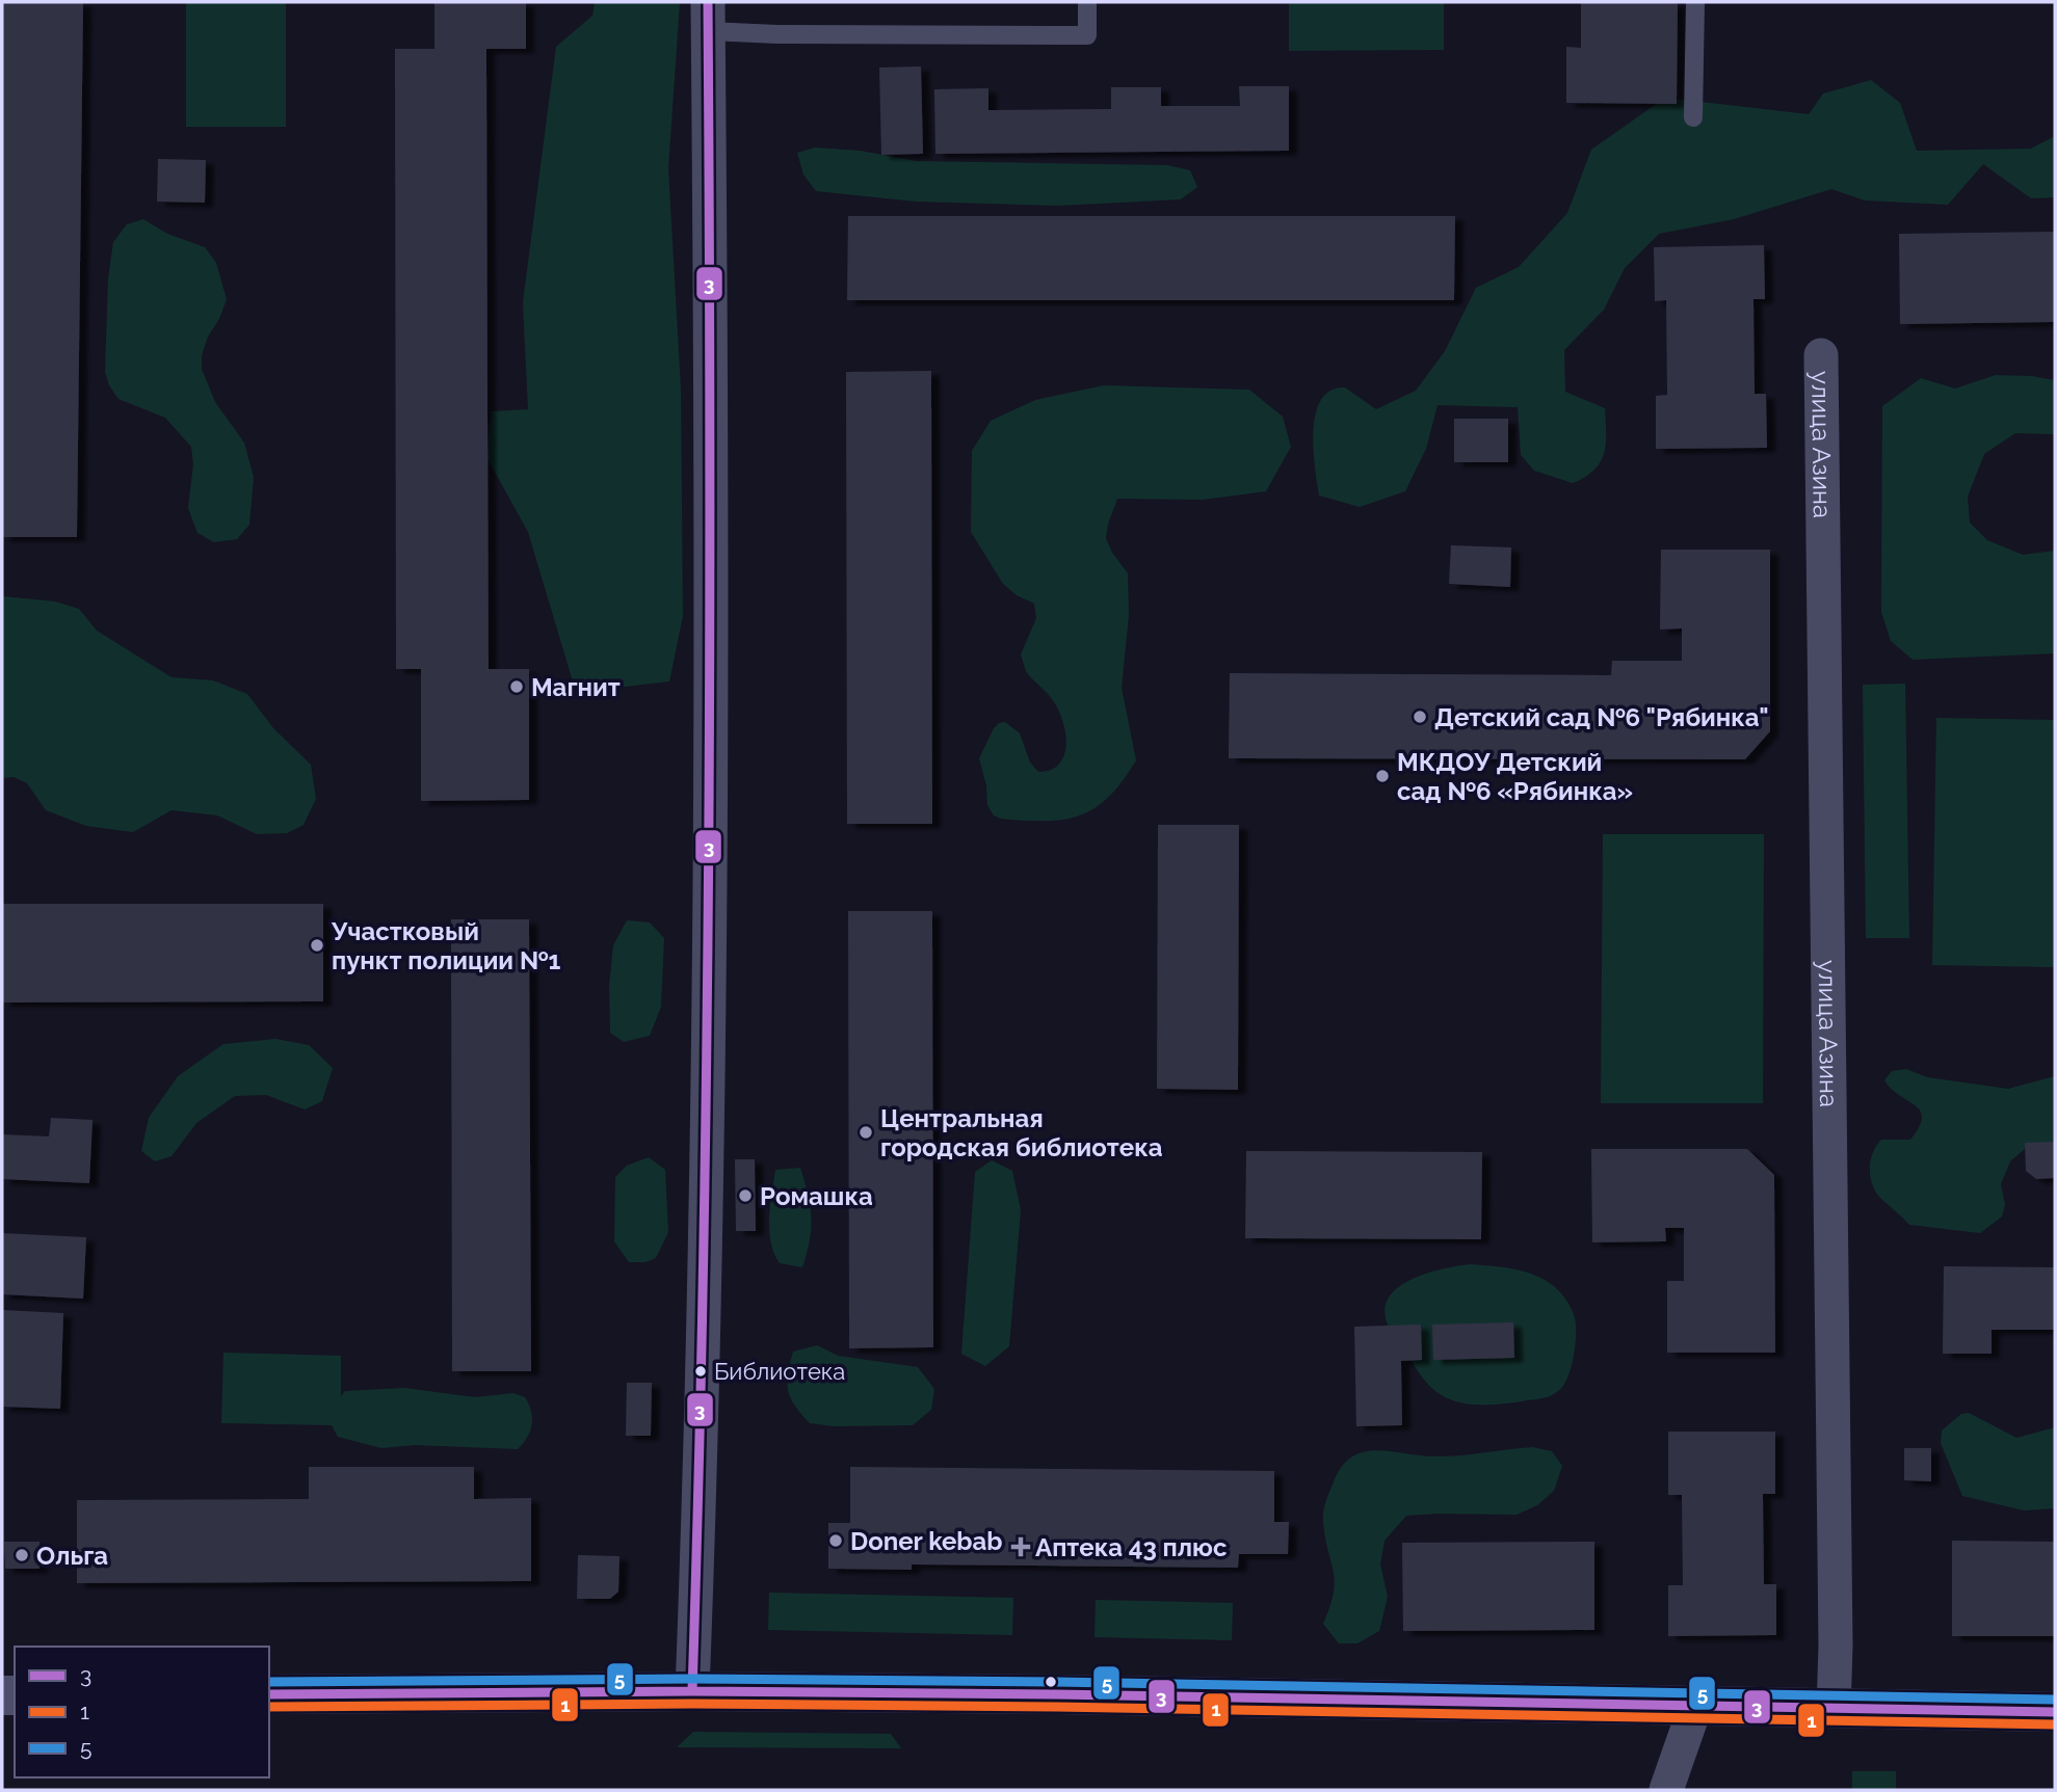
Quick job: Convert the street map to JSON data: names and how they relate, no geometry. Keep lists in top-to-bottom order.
{
  "streets": {
    "street": ["улица Азина"]
  },
  "places": {
    "other": [
      "Магнит",
      "Детский сад №6 \"Рябинка\"",
      "МКДОУ Детский сад №6 «Рябинка»",
      "Участковый пункт полиции №1",
      "Центральная городская библиотека",
      "Ромашка",
      "Библиотека",
      "Doner kebab",
      "Ольга"
    ],
    "health": ["Аптека 43 плюс"]
  },
  "lines": ["transit line 3", "transit line 5", "transit line 1"],
  "legend": ["3", "1", "5"]
}
